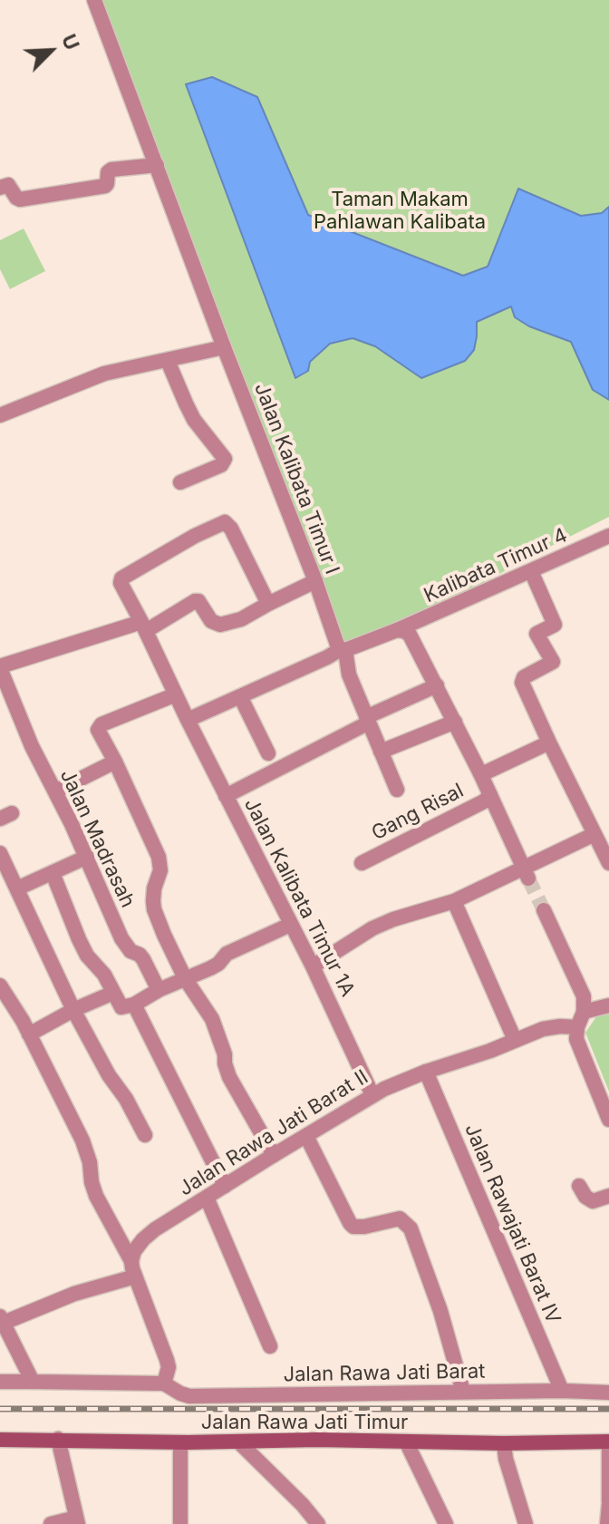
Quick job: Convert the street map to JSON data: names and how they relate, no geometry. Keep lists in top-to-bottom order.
{
  "streets": {
    "main road": ["Jalan Rawa Jati Timur"],
    "street": [
      "Jalan Kalibata Timur I",
      "Kalibata Timur 4",
      "Gang Risal",
      "Jalan Madrasah",
      "Jalan Kalibata Timur 1A",
      "Jalan Rawa Jati Barat II",
      "Jalan Rawajati Barat IV",
      "Jalan Rawa Jati Barat"
    ]
  },
  "crossings": [
    ["Jalan Kalibata Timur 1A", "Jalan Rawa Jati Barat II"],
    ["Jalan Rawa Jati Barat II", "Jalan Rawajati Barat IV"],
    ["Jalan Rawajati Barat IV", "Jalan Rawa Jati Barat"]
  ],
  "parks": ["Taman Makam Pahlawan Kalibata"],
  "north": "top right"
}
